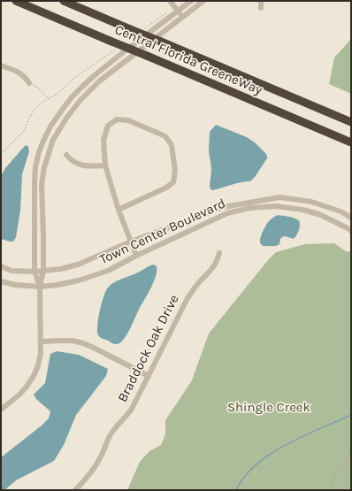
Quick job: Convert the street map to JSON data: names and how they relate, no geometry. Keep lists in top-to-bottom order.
{
  "streets": {
    "highway": ["Central Florida GreeneWay"],
    "street": ["Town Center Boulevard", "Braddock Oak Drive"]
  },
  "parks": ["Shingle Creek"]
}
